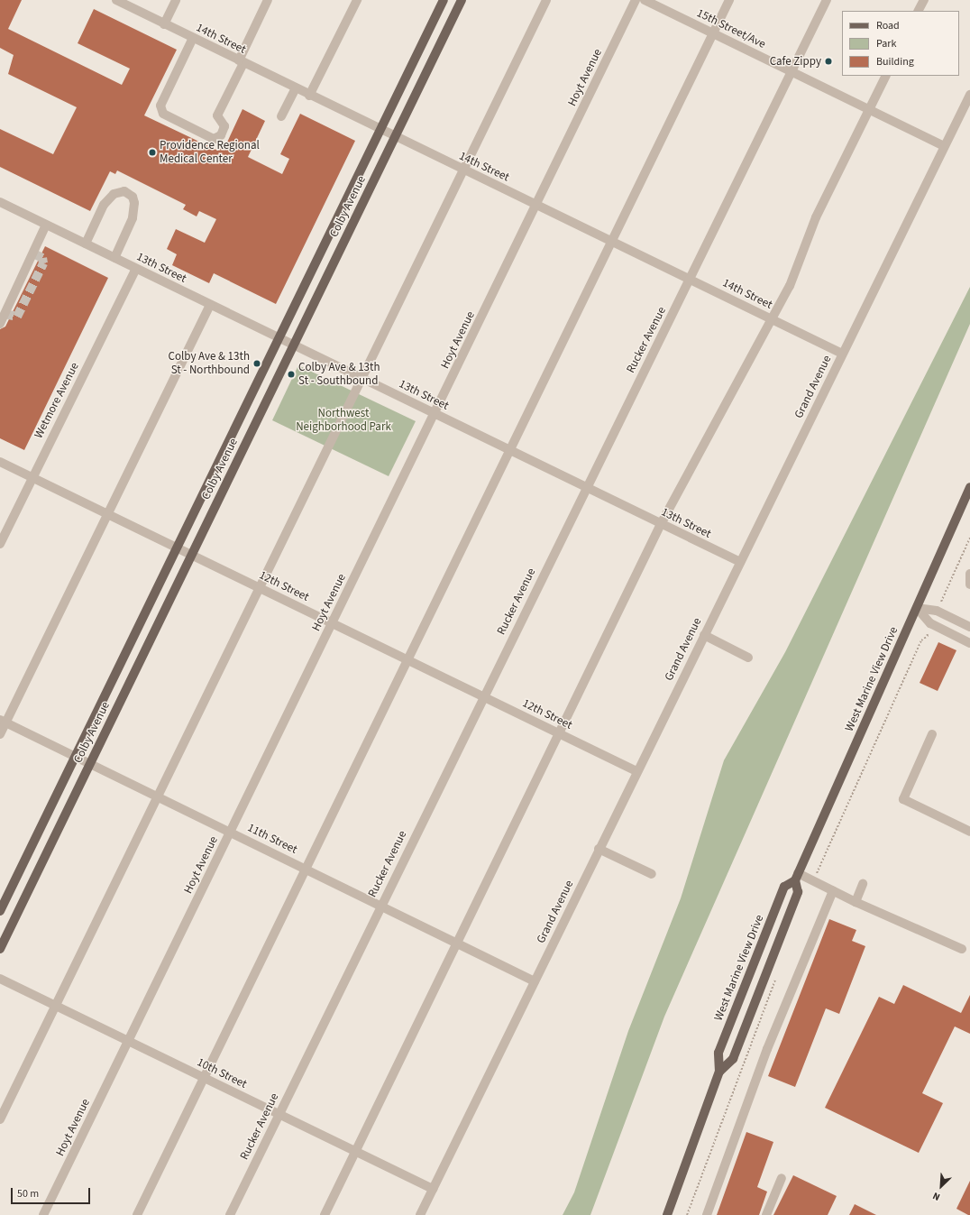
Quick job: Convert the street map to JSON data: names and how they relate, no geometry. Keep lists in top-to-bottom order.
{
  "streets": {
    "main road": ["Colby Avenue", "West Marine View Drive"],
    "street": [
      "15th Street/Ave",
      "14th Street",
      "Hoyt Avenue",
      "13th Street",
      "Rucker Avenue",
      "Grand Avenue",
      "Wetmore Avenue",
      "12th Street",
      "11th Street",
      "10th Street"
    ]
  },
  "crossings": [
    ["15th Street/Ave", "Rucker Avenue"],
    ["15th Street/Ave", "Grand Avenue"],
    ["14th Street", "Hoyt Avenue"],
    ["14th Street", "Colby Avenue"],
    ["14th Street", "Rucker Avenue"],
    ["14th Street", "Grand Avenue"],
    ["Hoyt Avenue", "13th Street"],
    ["Hoyt Avenue", "12th Street"],
    ["Hoyt Avenue", "11th Street"],
    ["Hoyt Avenue", "10th Street"],
    ["Colby Avenue", "13th Street"],
    ["Colby Avenue", "12th Street"],
    ["Colby Avenue", "11th Street"],
    ["13th Street", "Rucker Avenue"],
    ["13th Street", "Grand Avenue"],
    ["13th Street", "Wetmore Avenue"],
    ["Rucker Avenue", "12th Street"],
    ["Rucker Avenue", "11th Street"],
    ["Rucker Avenue", "10th Street"],
    ["Grand Avenue", "12th Street"],
    ["Grand Avenue", "11th Street"],
    ["Grand Avenue", "10th Street"],
    ["Wetmore Avenue", "12th Street"]
  ],
  "parks": ["Northwest Neighborhood Park"],
  "places": [
    "Cafe Zippy",
    "Providence Regional Medical Center",
    "Colby Ave & 13th St - Northbound",
    "Colby Ave & 13th St - Southbound"
  ],
  "legend": ["Road", "Park", "Building"],
  "scale_bar": "50 m",
  "north": "bottom left"
}
